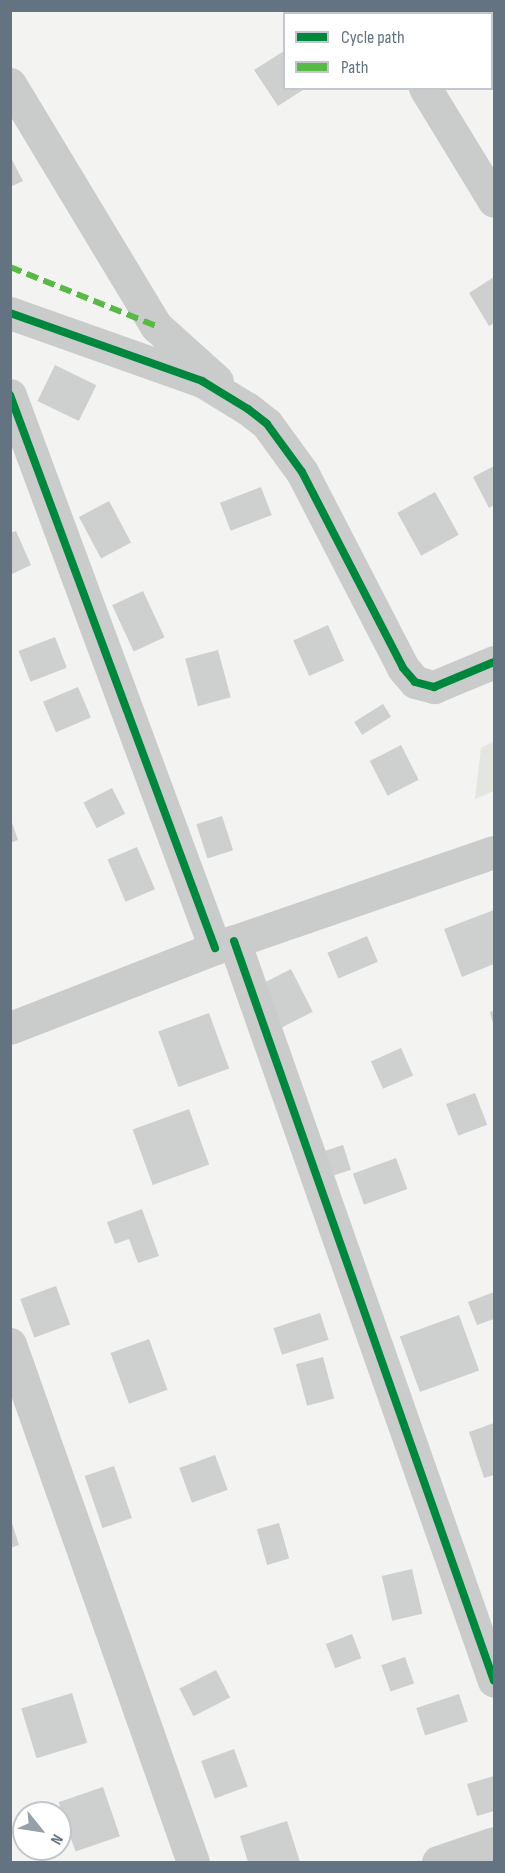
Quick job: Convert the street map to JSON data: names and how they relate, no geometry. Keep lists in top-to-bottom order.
{
  "legend": ["Cycle path", "Path"],
  "north": "bottom right"
}
